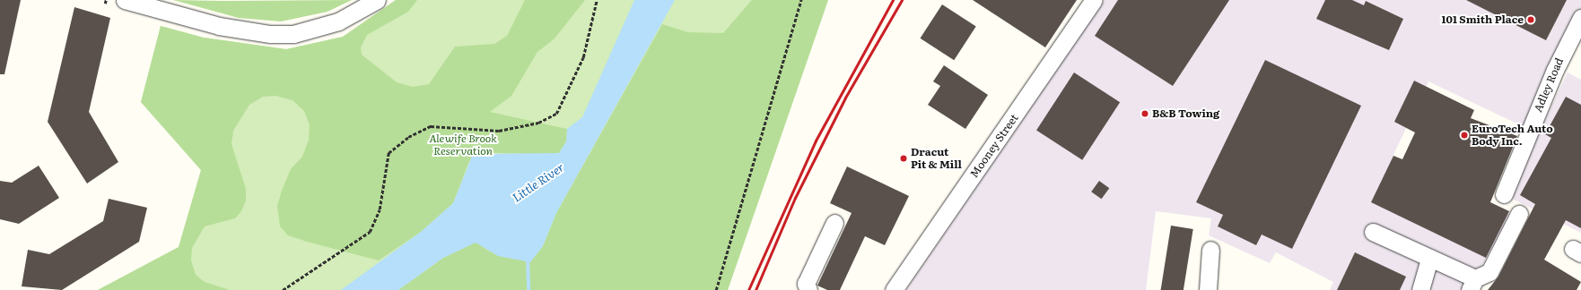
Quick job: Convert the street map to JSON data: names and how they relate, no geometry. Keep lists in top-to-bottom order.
{
  "streets": {
    "street": ["Adley Road", "Mooney Street"]
  },
  "water": ["Little River"],
  "parks": ["Alewife Brook Reservation"],
  "places": [
    "101 Smith Place",
    "B&B Towing",
    "EuroTech Auto Body Inc.",
    "Dracut Pit & Mill"
  ]
}
